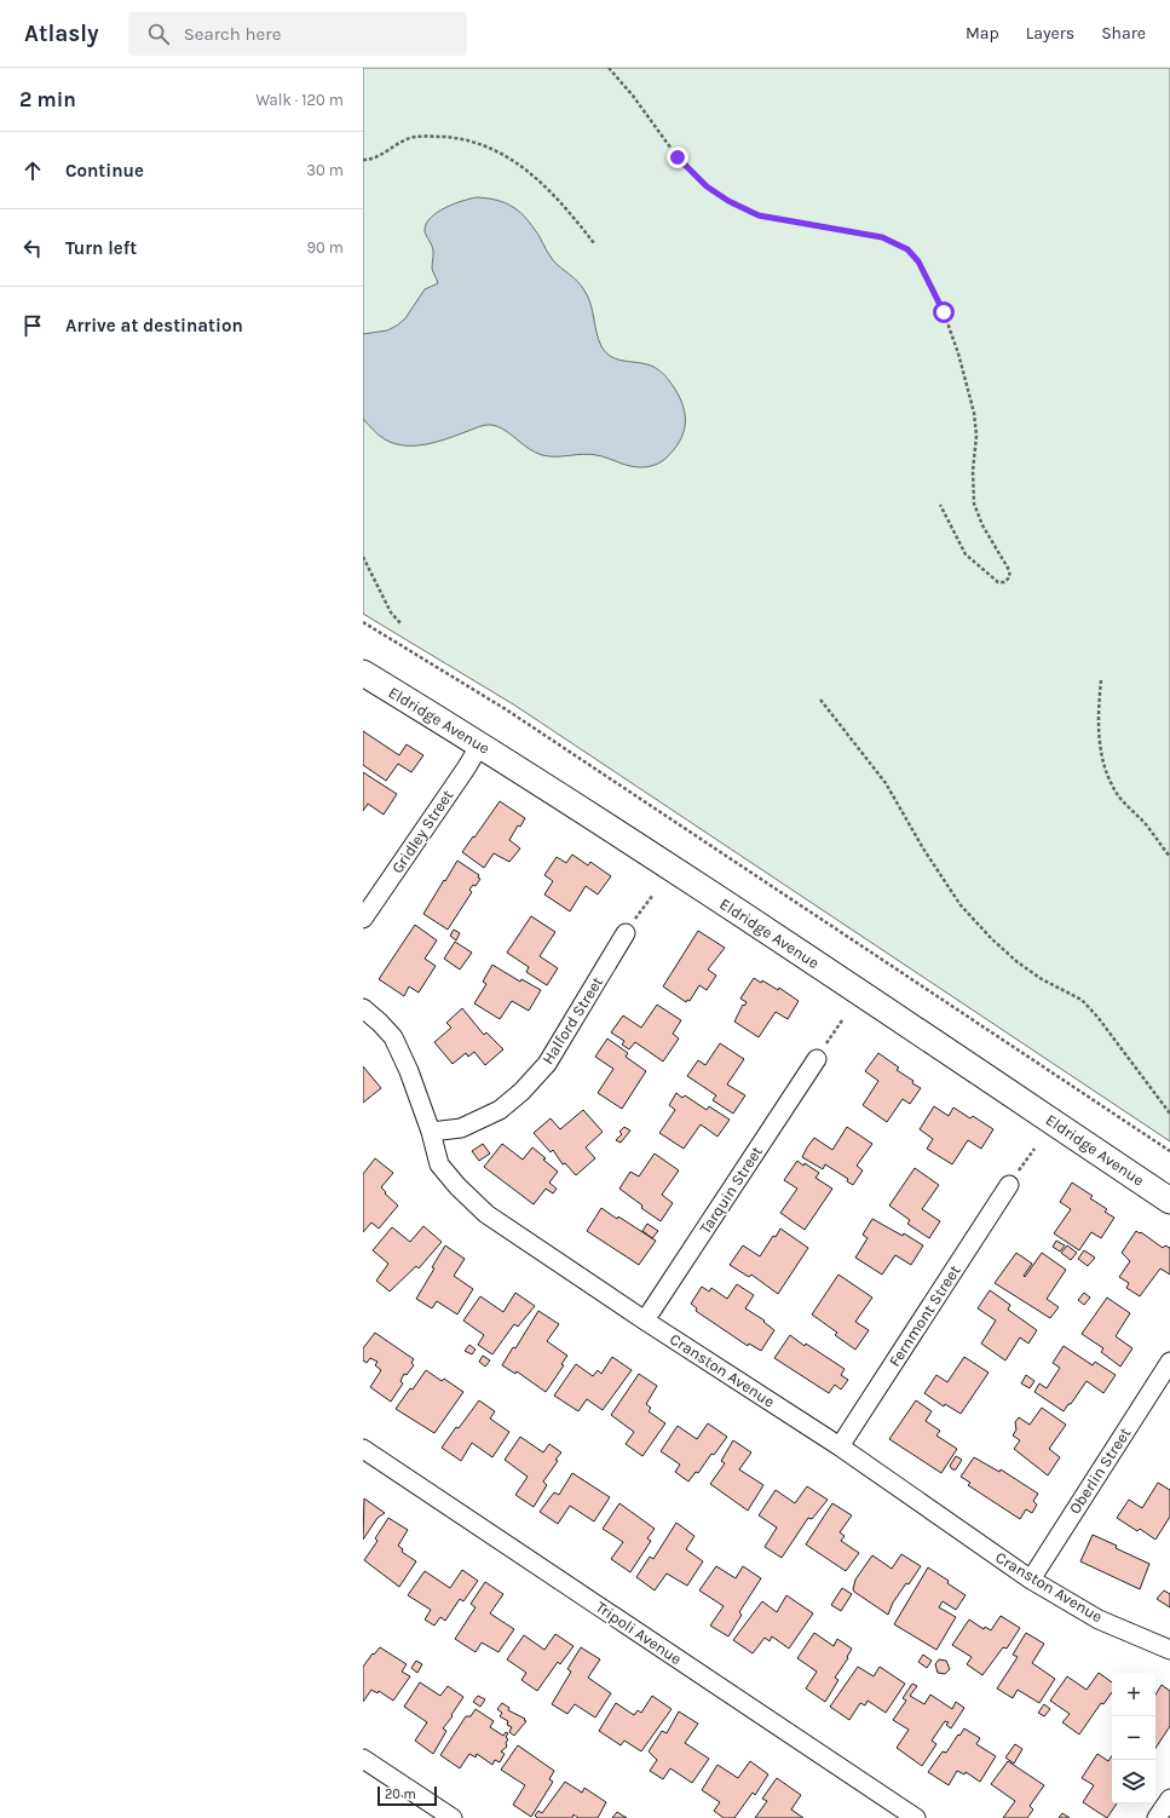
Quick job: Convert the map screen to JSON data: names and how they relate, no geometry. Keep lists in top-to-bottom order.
{
  "streets": {
    "street": [
      "Eldridge Avenue",
      "Gridley Street",
      "Halford Street",
      "Tarquin Street",
      "Fernmont Street",
      "Cranston Avenue",
      "Oberlin Street",
      "Tripoli Avenue"
    ]
  },
  "crossings": [
    ["Eldridge Avenue", "Gridley Street"],
    ["Halford Street", "Cranston Avenue"],
    ["Tarquin Street", "Cranston Avenue"],
    ["Fernmont Street", "Cranston Avenue"],
    ["Cranston Avenue", "Oberlin Street"]
  ],
  "scale_bar": "20 m",
  "page": {
    "header": "Atlasly",
    "search": "Search here",
    "nav": ["Map", "Layers", "Share"],
    "heading": ["2 min", "Walk · 120 m"],
    "list": [
      ["Continue", "30 m"],
      ["Turn left", "90 m"],
      "Arrive at destination"
    ],
    "map_buttons": ["+", "−"],
    "scale": "20 m"
  }
}
